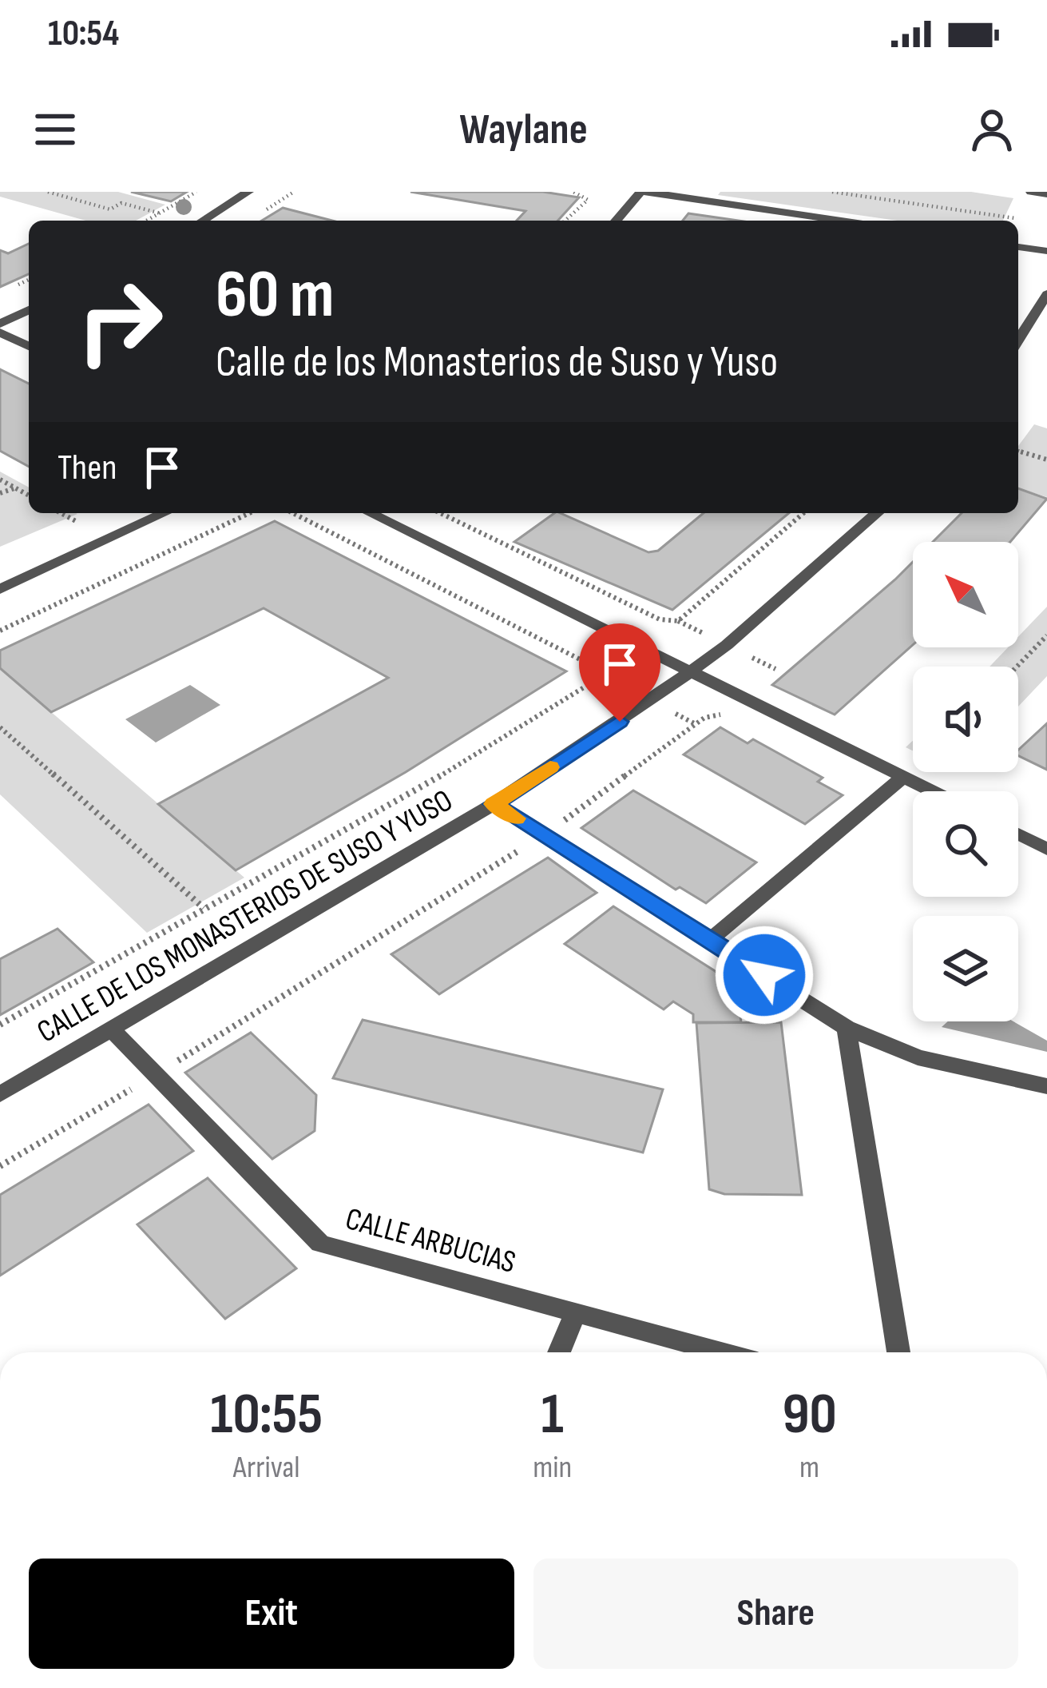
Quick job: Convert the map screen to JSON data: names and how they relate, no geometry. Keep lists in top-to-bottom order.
{
  "streets": {
    "street": ["CALLE DE LOS MONASTERIOS DE SUSO Y YUSO", "CALLE ARBUCIAS"]
  },
  "crossings": [
    ["CALLE DE LOS MONASTERIOS DE SUSO Y YUSO", "CALLE ARBUCIAS"]
  ],
  "north": "top left",
  "page": {
    "status": "10:54",
    "header": "Waylane",
    "turn": ["60 m", "Calle de los Monasterios de Suso y Yuso"],
    "then": "Then",
    "eta": [
      "10:55",
      "Arrival",
      "1",
      "min",
      "90",
      "m"
    ],
    "buttons": ["Exit", "Share"]
  }
}
